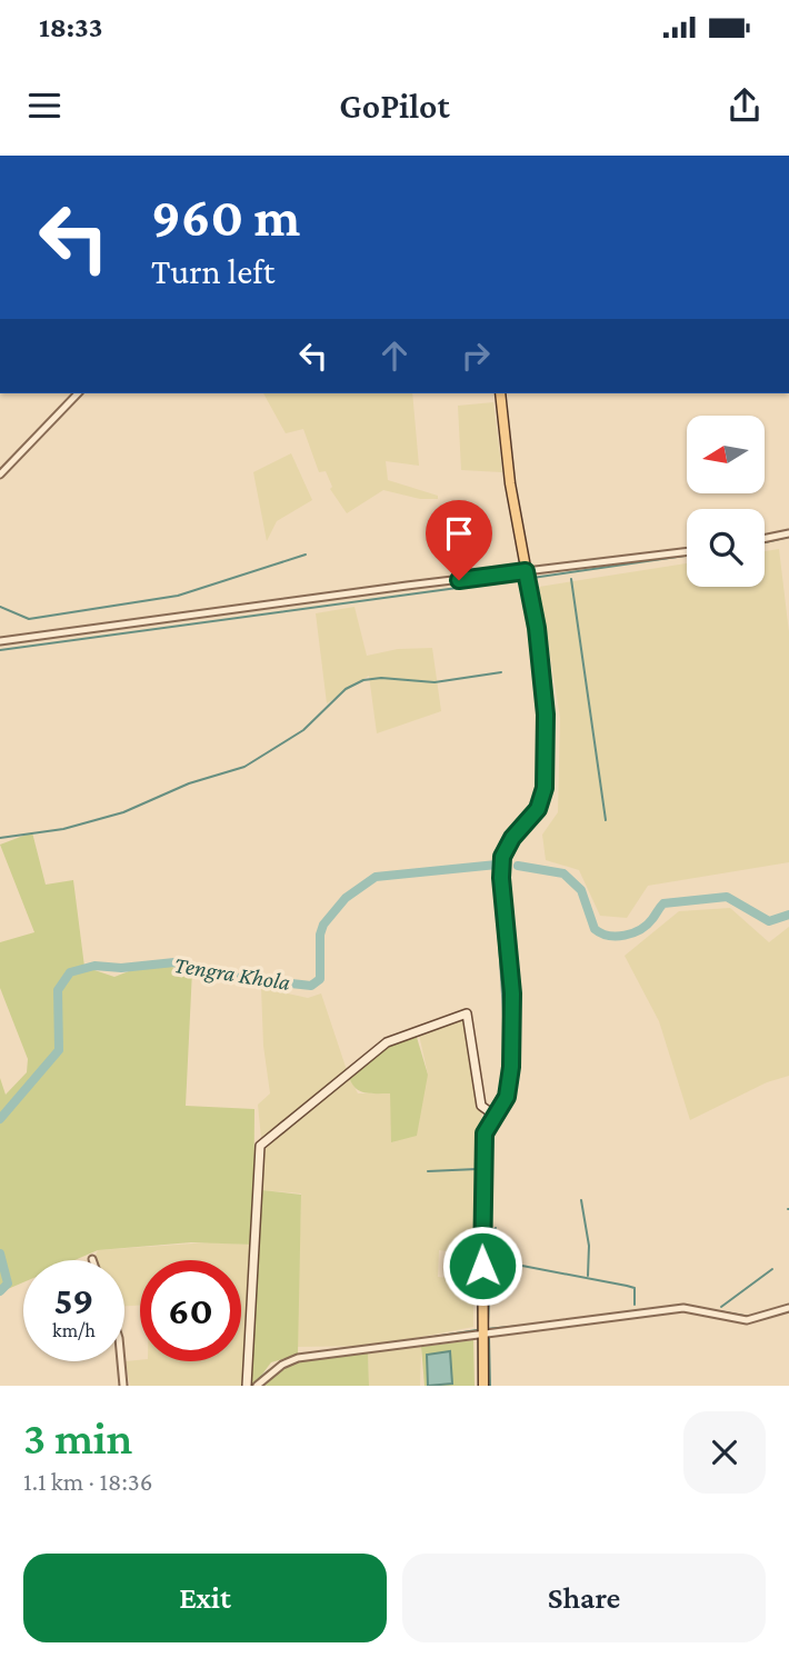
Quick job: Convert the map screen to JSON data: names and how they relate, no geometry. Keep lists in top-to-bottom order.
{
  "water": ["Tengra Khola"],
  "north": "left",
  "page": {
    "status": "18:33",
    "header": "GoPilot",
    "turn": ["960 m", "Turn left"],
    "speed": "59 km/h",
    "limit": "60",
    "heading": ["3 min", "1.1 km · 18:36"],
    "buttons": ["Exit", "Share"]
  }
}
